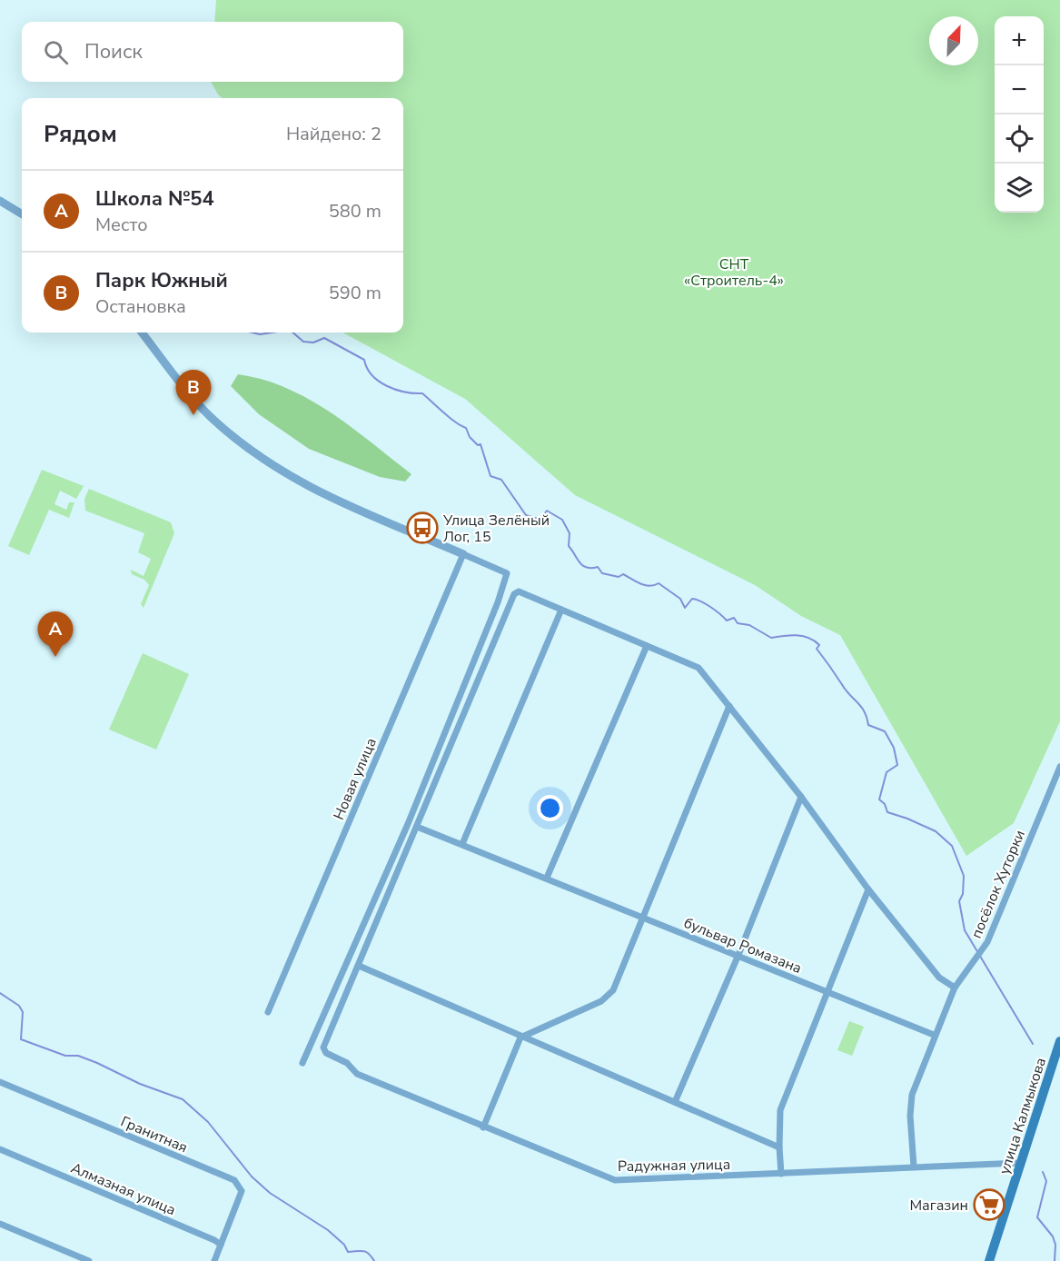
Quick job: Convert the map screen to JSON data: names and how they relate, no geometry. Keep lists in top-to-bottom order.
{
  "streets": {
    "main road": ["улица Калмыкова"],
    "street": [
      "Новая улица",
      "посёлок Хуторки",
      "бульвар Ромазана",
      "Гранитная",
      "Радужная улица",
      "Алмазная улица"
    ]
  },
  "crossings": [
    ["посёлок Хуторки", "бульвар Ромазана"],
    ["улица Калмыкова", "Радужная улица"],
    ["Гранитная", "Алмазная улица"]
  ],
  "parks": ["СНТ «Строитель-4»"],
  "places": {
    "bus stop": ["Улица Зелёный Лог, 15"],
    "supermarket": ["Магазин"]
  },
  "north": "top right",
  "page": {
    "map_buttons": ["+", "−"],
    "search": "Поиск",
    "heading": ["Рядом", "Найдено: 2"],
    "list": [
      {
        "mark": "A",
        "name": "Школа №54",
        "note": "Место",
        "value": "580 m"
      },
      {
        "mark": "B",
        "name": "Парк Южный",
        "note": "Остановка",
        "value": "590 m"
      }
    ],
    "pins": ["B", "A"]
  }
}
